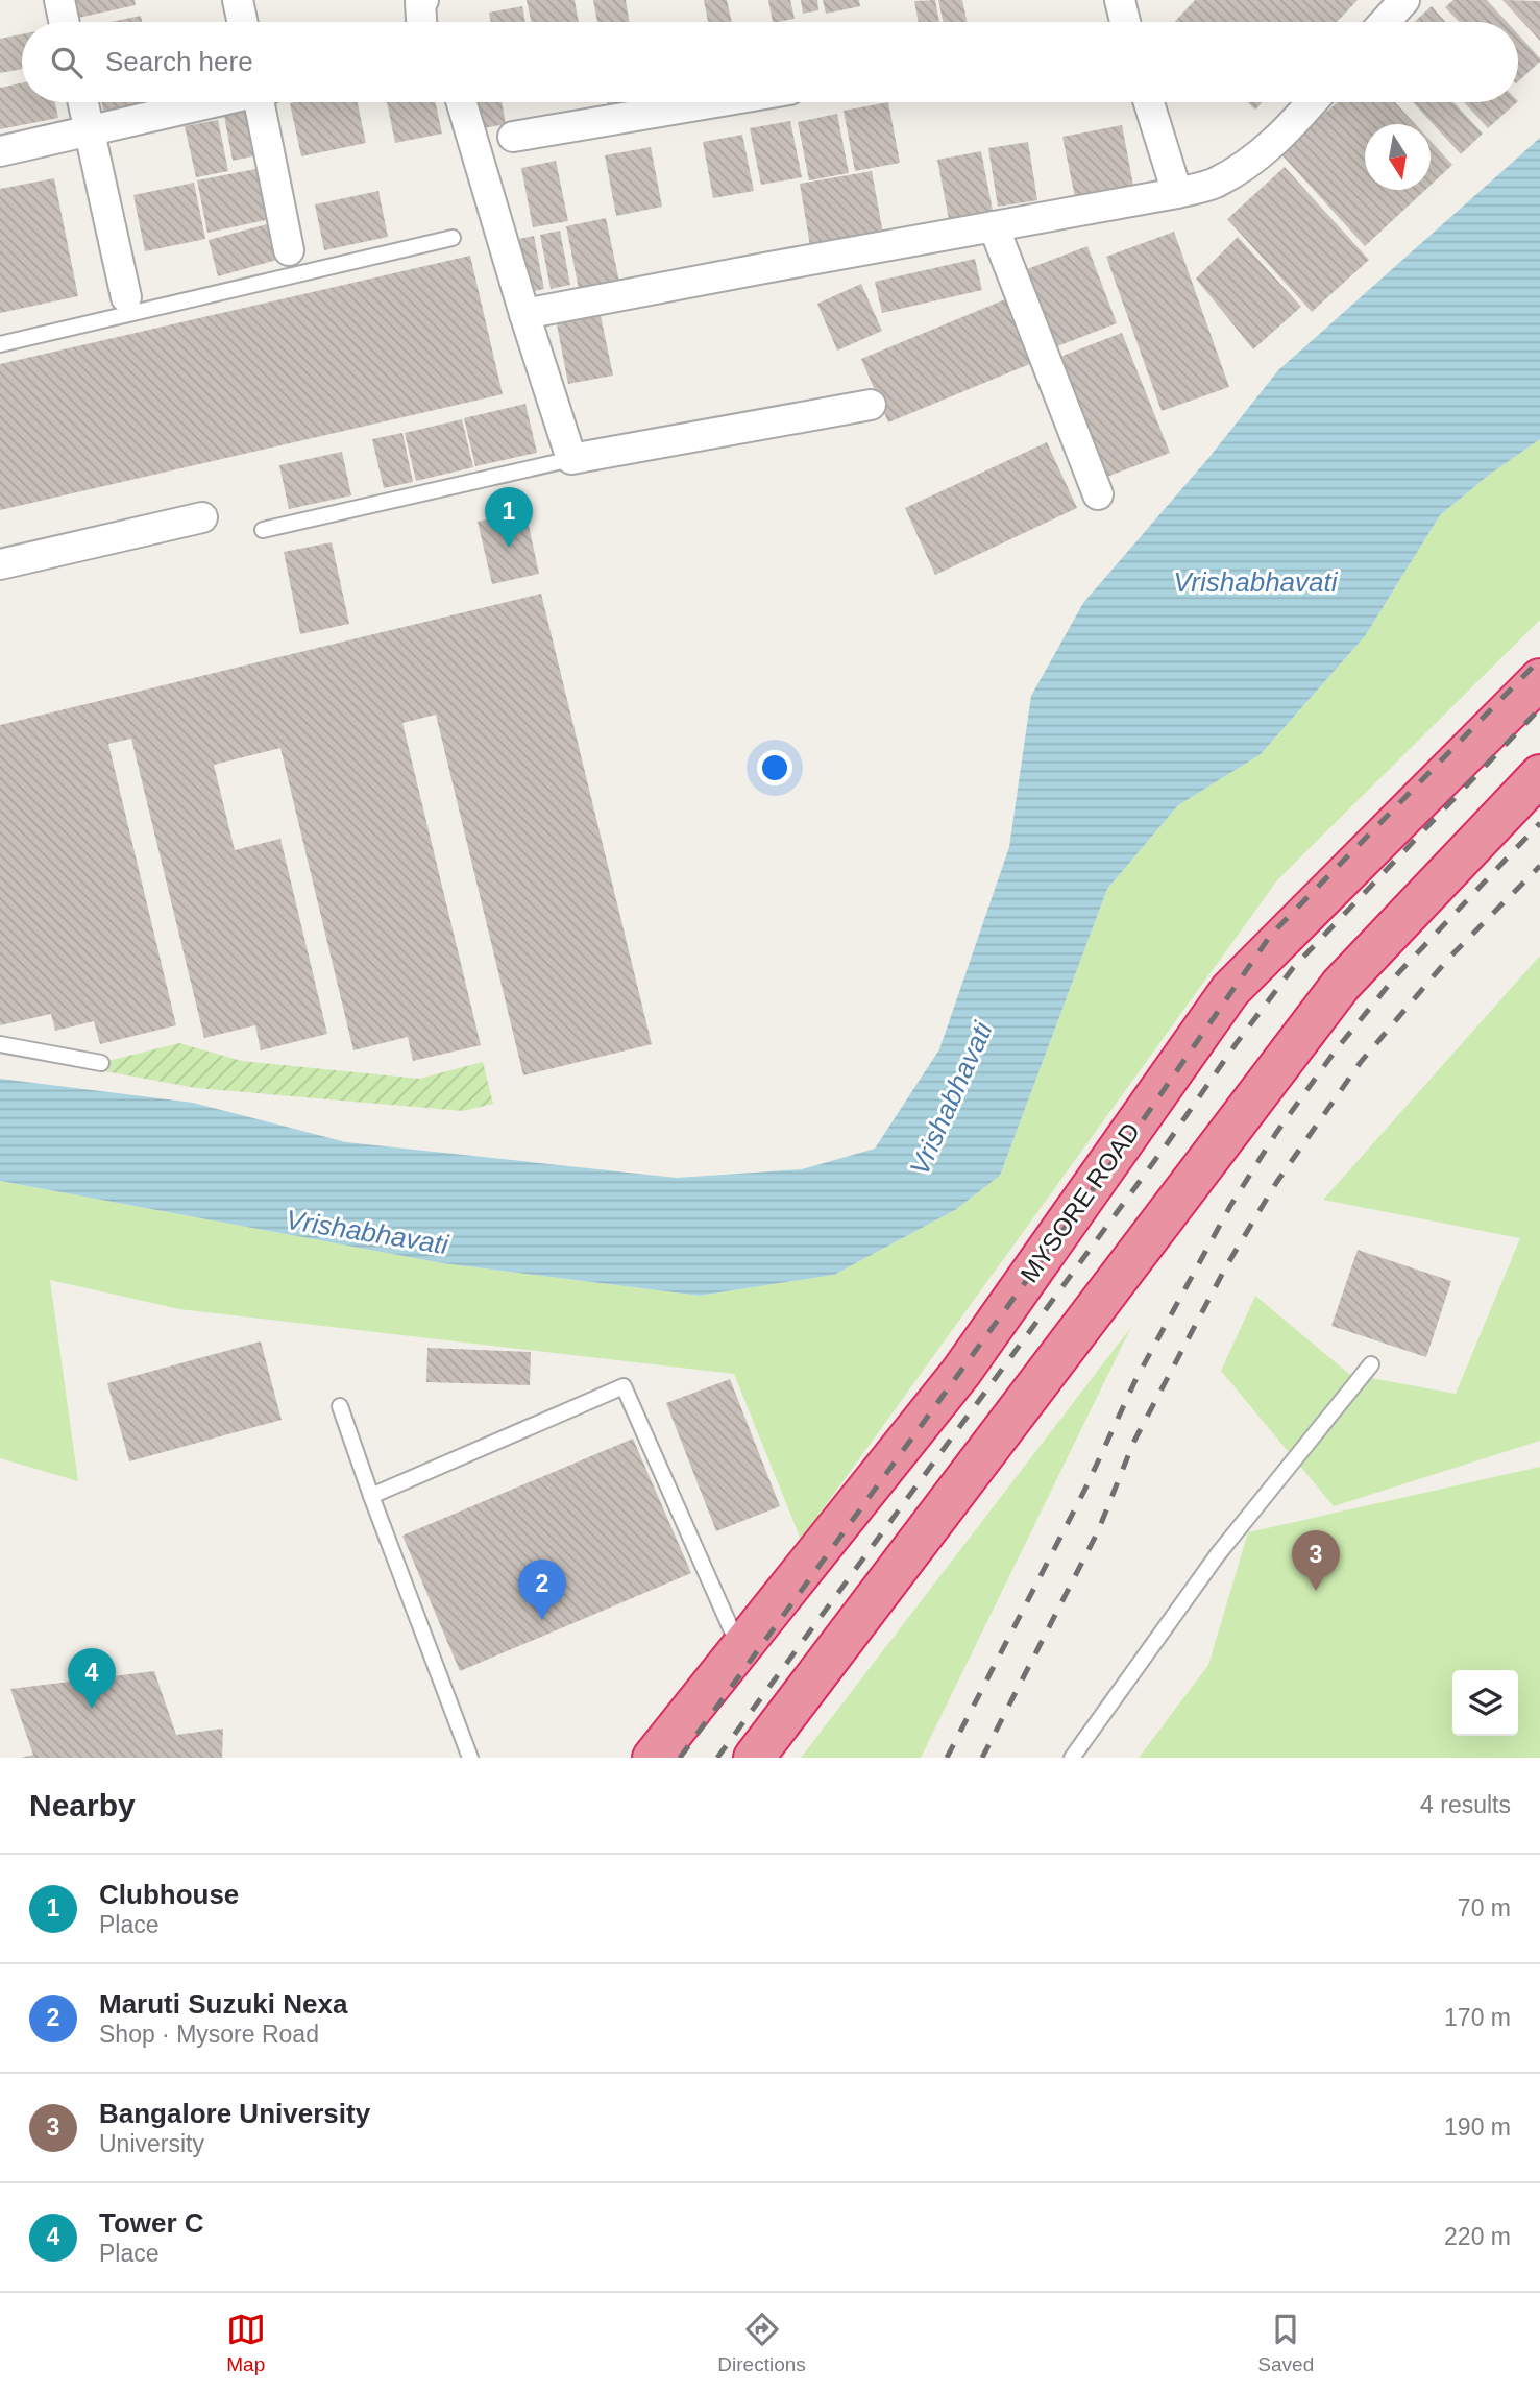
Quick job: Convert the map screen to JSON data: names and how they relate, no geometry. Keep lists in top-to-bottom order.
{
  "streets": {
    "highway": ["MYSORE ROAD"]
  },
  "water": ["Vrishabhavati"],
  "north": "bottom",
  "page": {
    "search": "Search here",
    "pins": [
      "1",
      "3",
      "2",
      "4"
    ],
    "heading": ["Nearby", "4 results"],
    "list": [
      {
        "mark": "1",
        "name": "Clubhouse",
        "note": "Place",
        "value": "70 m"
      },
      {
        "mark": "2",
        "name": "Maruti Suzuki Nexa",
        "note": "Shop · Mysore Road",
        "value": "170 m"
      },
      {
        "mark": "3",
        "name": "Bangalore University",
        "note": "University",
        "value": "190 m"
      },
      {
        "mark": "4",
        "name": "Tower C",
        "note": "Place",
        "value": "220 m"
      }
    ],
    "nav": ["Map", "Directions", "Saved"]
  }
}
